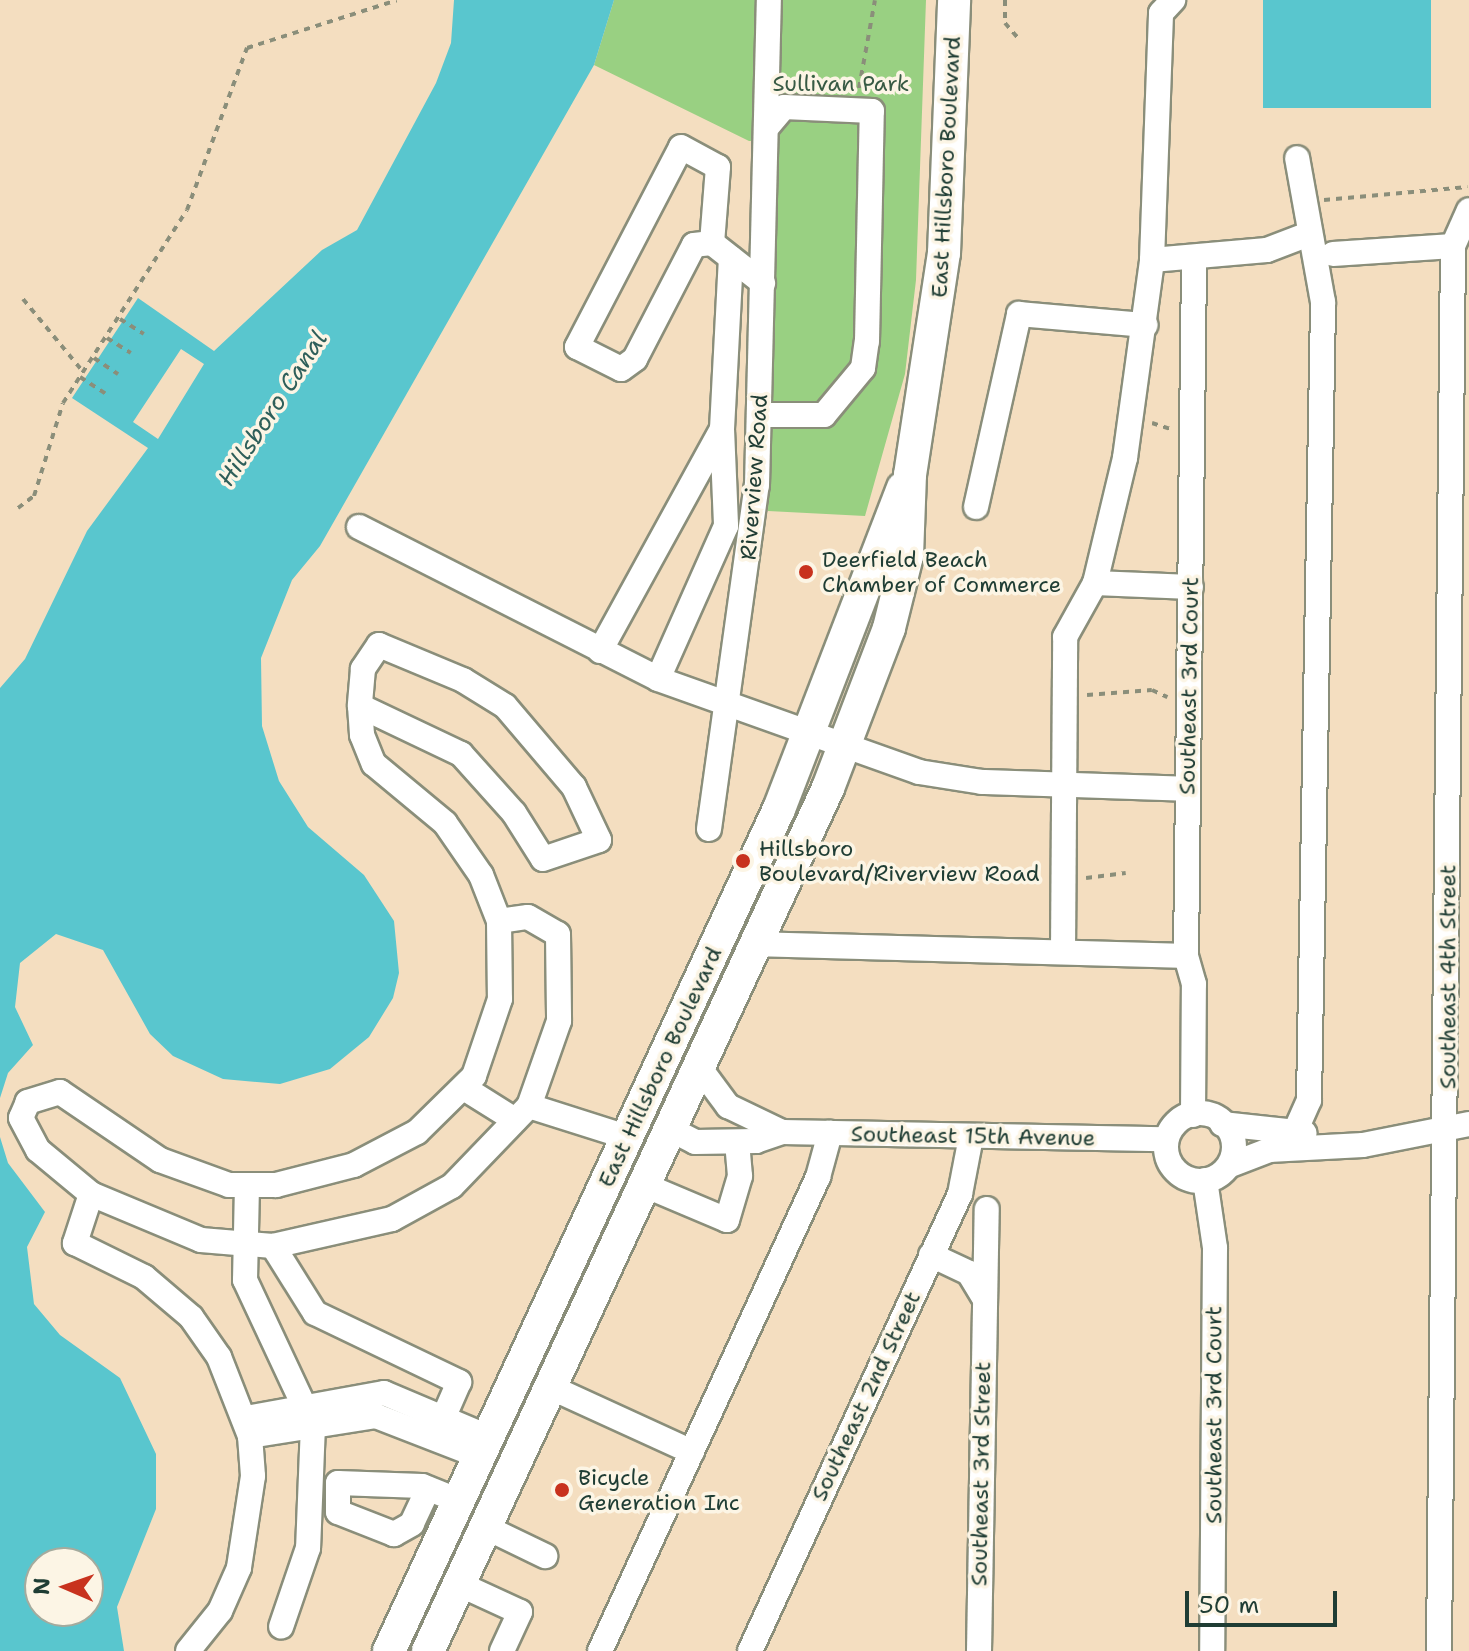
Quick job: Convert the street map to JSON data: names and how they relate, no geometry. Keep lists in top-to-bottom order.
{
  "streets": {
    "main road": ["East Hillsboro Boulevard"],
    "street": [
      "Riverview Road",
      "Southeast 3rd Court",
      "Southeast 4th Street",
      "Southeast 15th Avenue",
      "Southeast 2nd Street",
      "Southeast 3rd Street"
    ]
  },
  "crossings": [
    ["East Hillsboro Boulevard", "Southeast 15th Avenue"],
    ["Southeast 3rd Court", "Southeast 15th Avenue"],
    ["Southeast 15th Avenue", "Southeast 2nd Street"]
  ],
  "water": ["Hillsboro Canal"],
  "parks": ["Sullivan Park"],
  "places": ["Deerfield Beach Chamber of Commerce", "Hillsboro Boulevard/Riverview Road", "Bicycle Generation Inc"],
  "scale_bar": "50 m",
  "north": "left"
}
